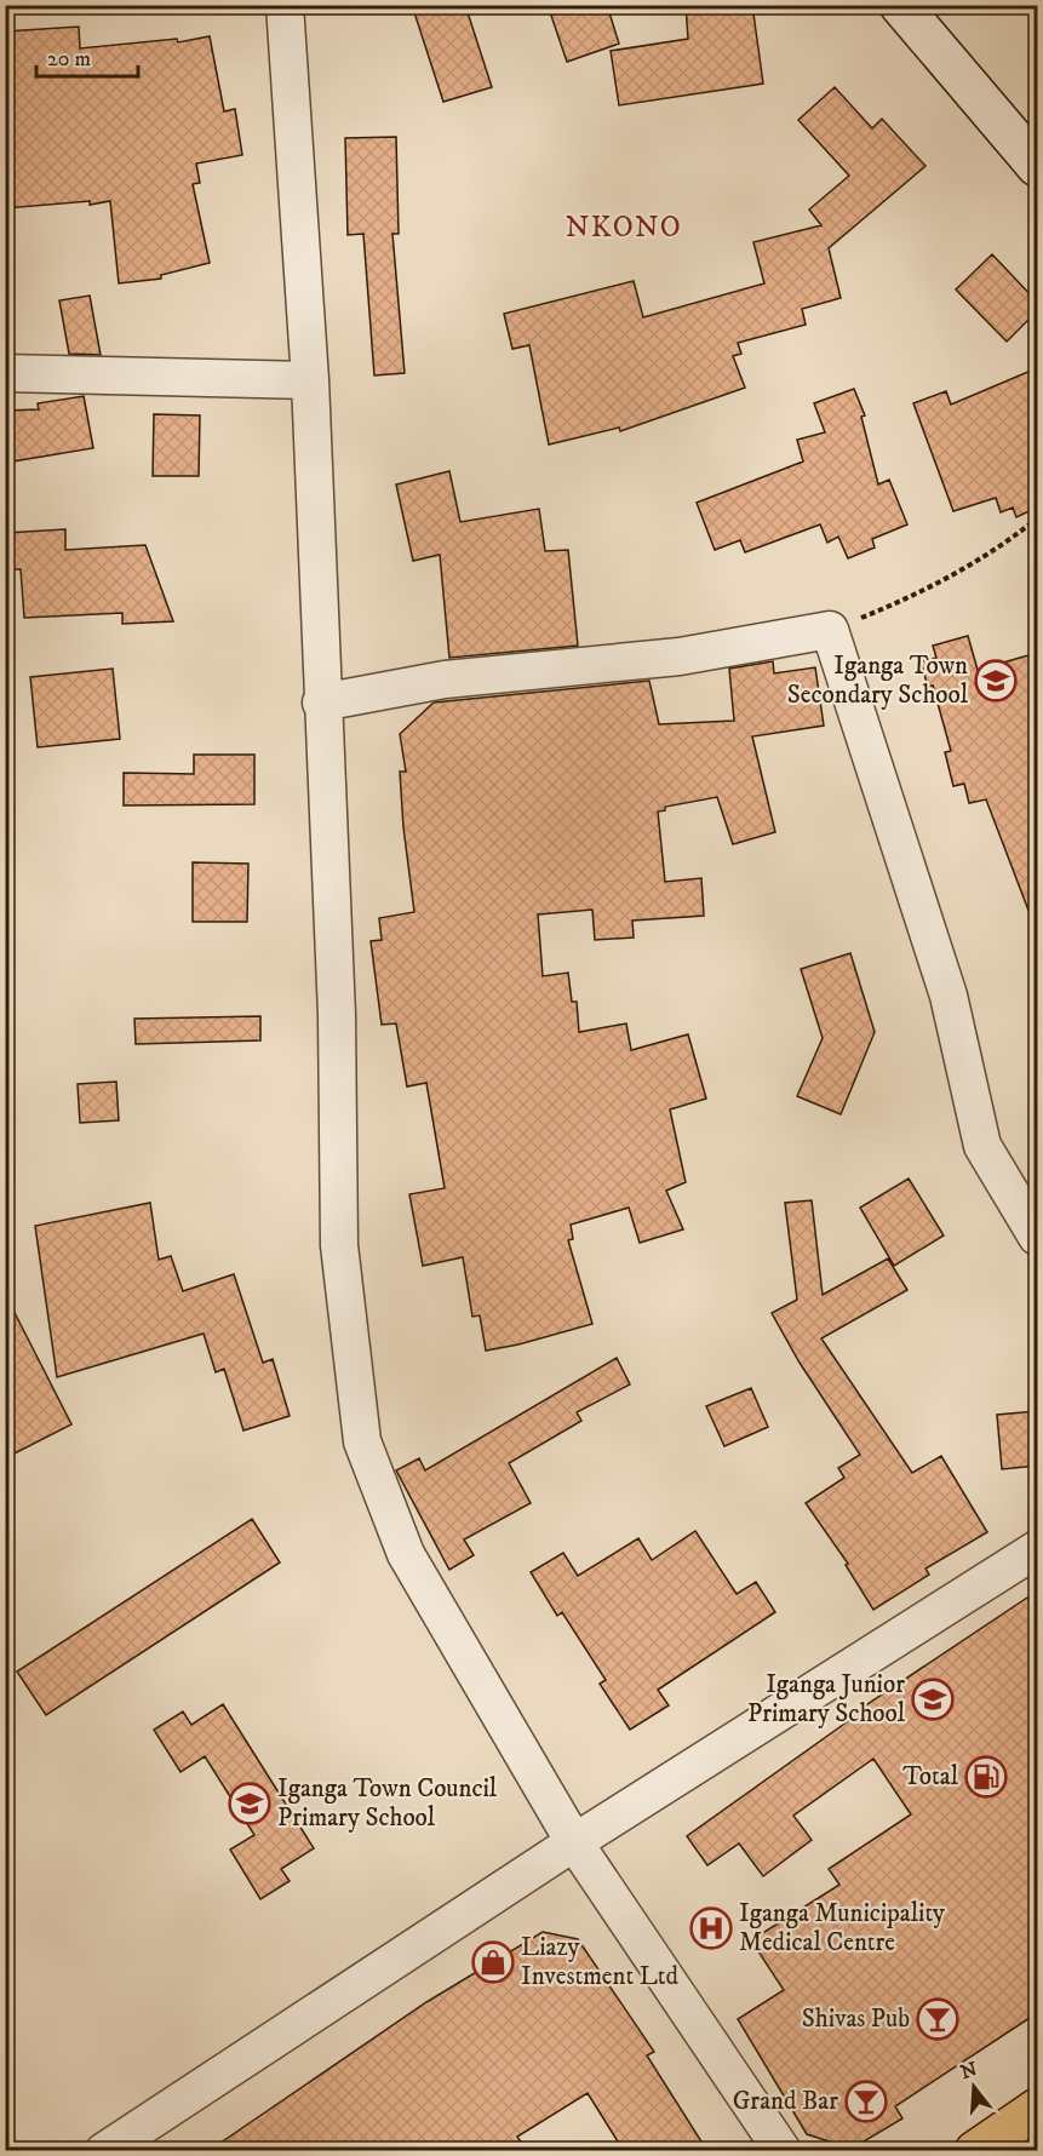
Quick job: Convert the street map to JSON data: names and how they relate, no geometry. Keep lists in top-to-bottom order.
{
  "districts": ["NKONO"],
  "places": {
    "school or university": ["Iganga Town Secondary School", "Iganga Junior Primary School", "Iganga Town Council Primary School"],
    "fuel station": ["Total"],
    "hospital": ["Iganga Municipality Medical Centre"],
    "shop": ["Liazy Investment Ltd"],
    "bar": ["Shivas Pub", "Grand Bar"]
  },
  "scale_bar": "20 m",
  "north": "top"
}
